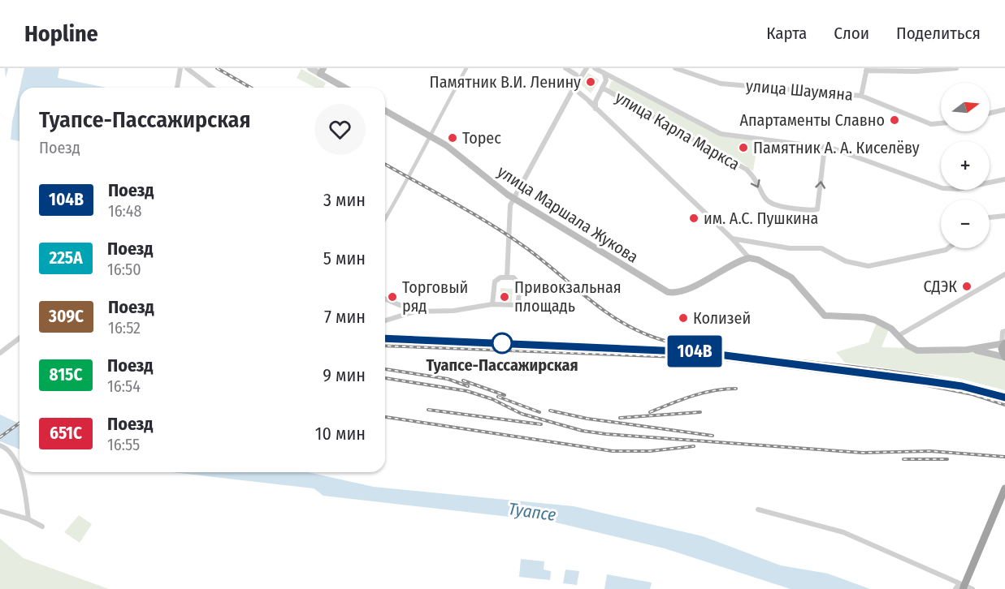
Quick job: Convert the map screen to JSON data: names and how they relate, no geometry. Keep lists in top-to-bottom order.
{
  "streets": {
    "main road": ["улица Маршала Жукова"],
    "street": ["улица Шаумяна", "улица Карла Маркса"]
  },
  "water": ["Туапсе"],
  "places": [
    "Памятник В.И. Ленину",
    "Апартаменты Славно",
    "Торес",
    "Памятник А. А. Киселёву",
    "им. А.С. Пушкина",
    "СДЭК",
    "Торговый ряд",
    "Привокзальная площадь",
    "Колизей",
    "Туапсе-Пассажирская"
  ],
  "north": "right",
  "page": {
    "header": "Hopline",
    "nav": ["Карта", "Слои", "Поделиться"],
    "on_map": "104В",
    "map_buttons": ["+", "−"],
    "heading": ["Туапсе-Пассажирская", "Поезд"],
    "list": [
      {
        "mark": "104В",
        "name": "Поезд",
        "note": "16:48",
        "value": "3 мин"
      },
      {
        "mark": "225А",
        "name": "Поезд",
        "note": "16:50",
        "value": "5 мин"
      },
      {
        "mark": "309С",
        "name": "Поезд",
        "note": "16:52",
        "value": "7 мин"
      },
      {
        "mark": "815С",
        "name": "Поезд",
        "note": "16:54",
        "value": "9 мин"
      },
      {
        "mark": "651С",
        "name": "Поезд",
        "note": "16:55",
        "value": "10 мин"
      }
    ]
  }
}
